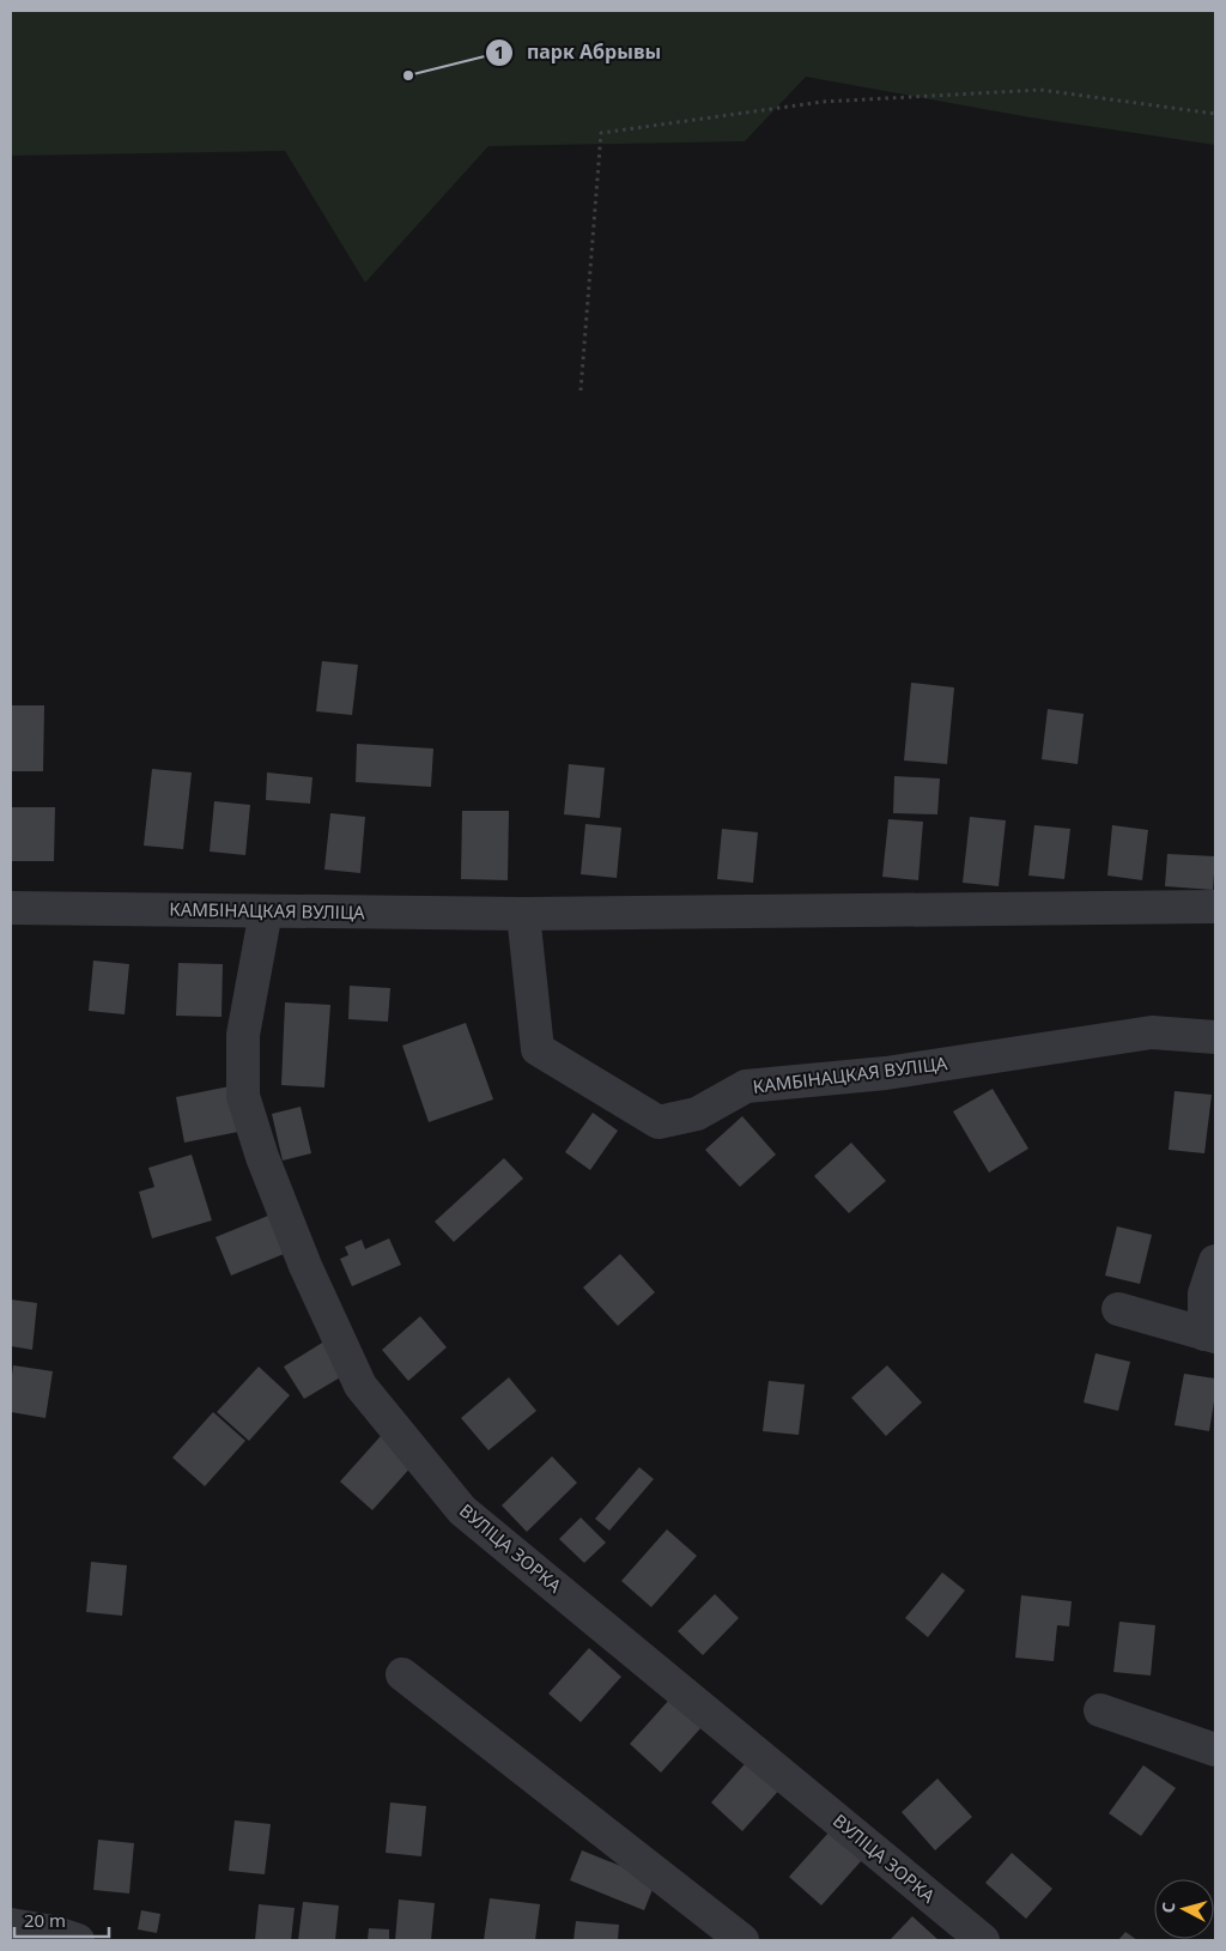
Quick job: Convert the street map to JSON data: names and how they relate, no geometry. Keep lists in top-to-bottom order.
{
  "streets": {
    "street": ["КАМБІНАЦКАЯ ВУЛІЦА", "ВУЛІЦА ЗОРКА"]
  },
  "crossings": [
    ["КАМБІНАЦКАЯ ВУЛІЦА", "ВУЛІЦА ЗОРКА"]
  ],
  "places": ["парк Абрывы"],
  "scale_bar": "20 m",
  "north": "left"
}
